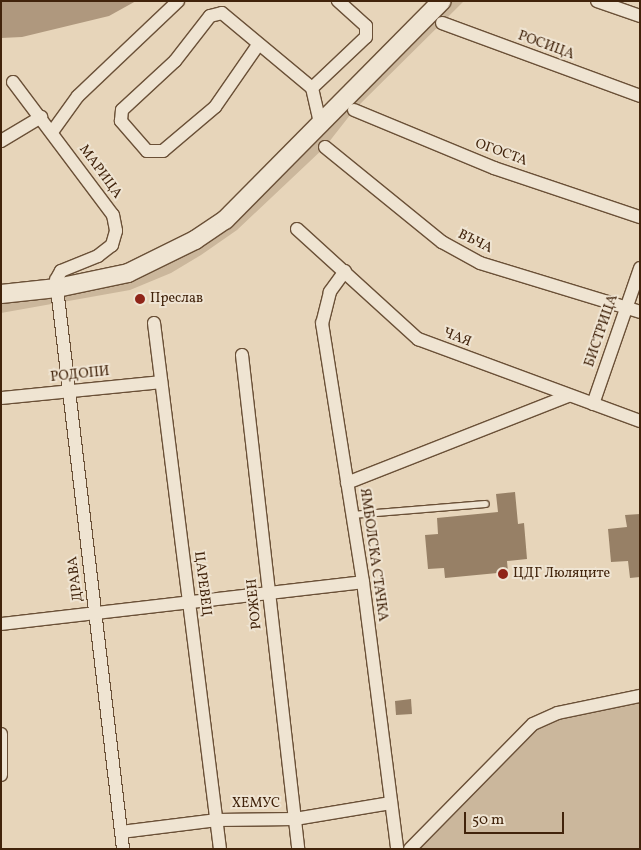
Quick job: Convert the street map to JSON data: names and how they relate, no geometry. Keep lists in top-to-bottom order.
{
  "streets": {
    "street": [
      "РОСИЦА",
      "ОГОСТА",
      "МАРИЦА",
      "ВЪЧА",
      "БИСТРИЦА",
      "ЧАЯ",
      "РОДОПИ",
      "ЯМБОЛСКА СТАЧКА",
      "ДРАВА",
      "ЦАРЕВЕЦ",
      "РОЖЕН",
      "ХЕМУС"
    ]
  },
  "crossings": [
    ["МАРИЦА", "ДРАВА"],
    ["ВЪЧА", "БИСТРИЦА"],
    ["БИСТРИЦА", "ЧАЯ"],
    ["ЧАЯ", "ЯМБОЛСКА СТАЧКА"],
    ["РОДОПИ", "ДРАВА"],
    ["РОДОПИ", "ЦАРЕВЕЦ"],
    ["ЯМБОЛСКА СТАЧКА", "ХЕМУС"],
    ["ДРАВА", "ХЕМУС"],
    ["ЦАРЕВЕЦ", "ХЕМУС"],
    ["РОЖЕН", "ХЕМУС"]
  ],
  "places": ["Преслав", "ЦДГ Люляците"],
  "scale_bar": "50 m"
}
